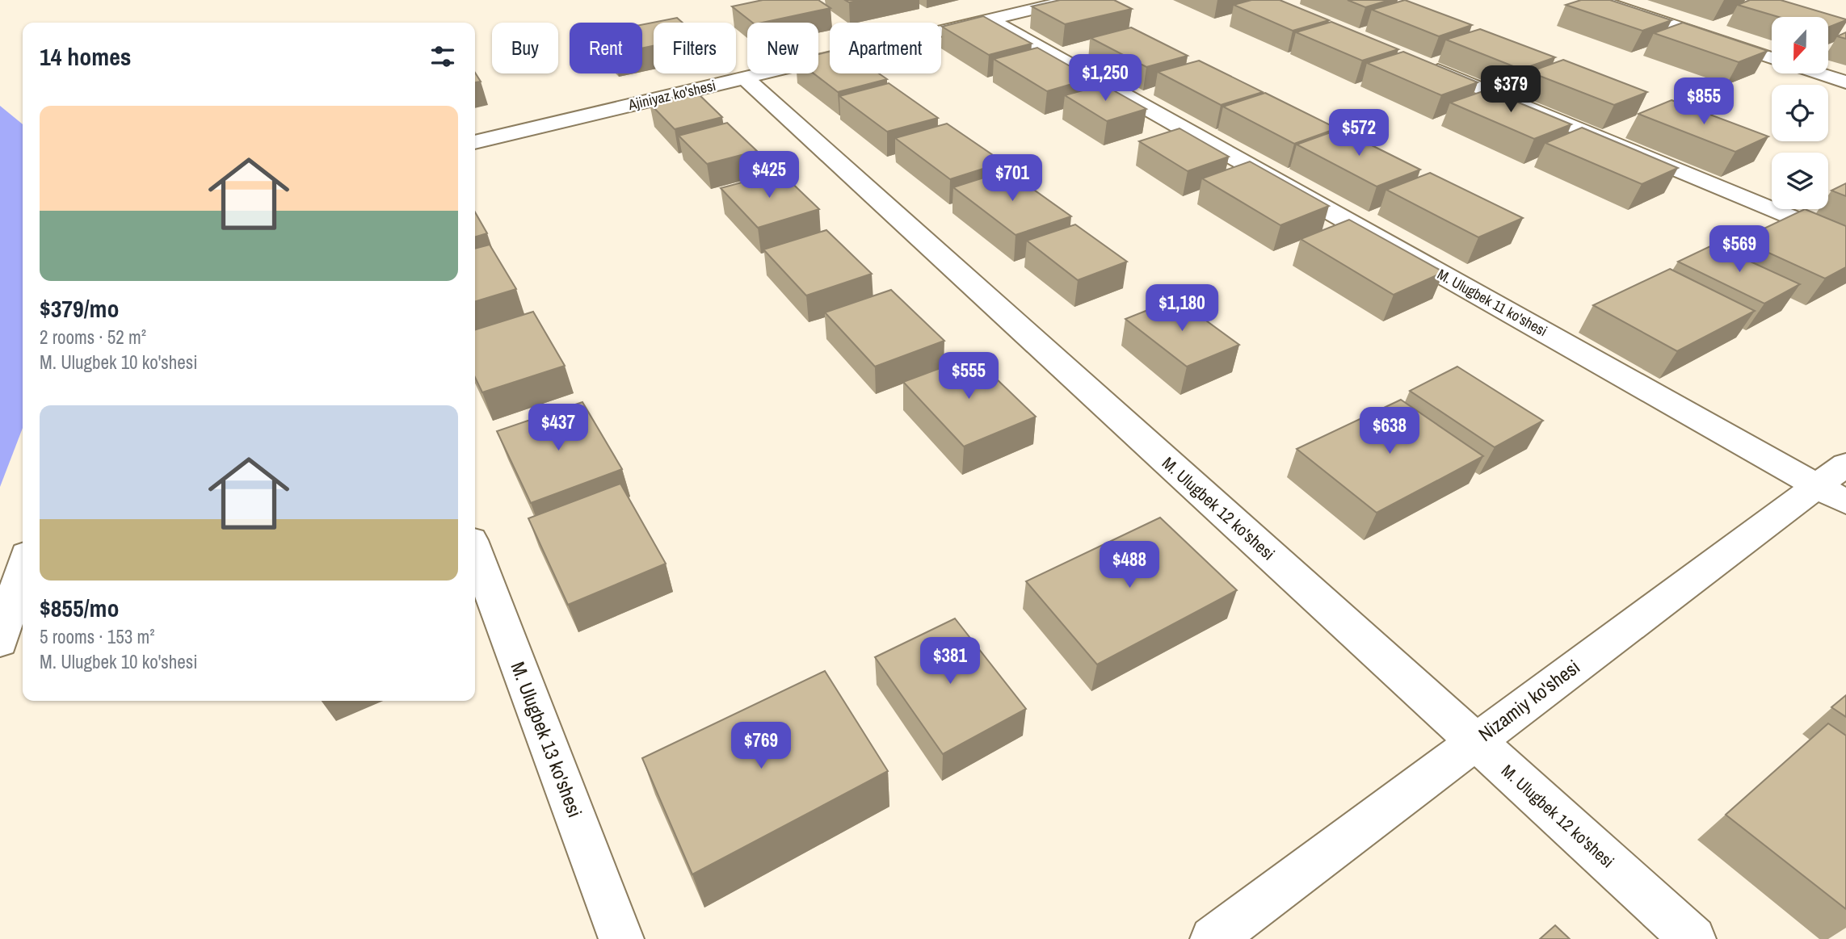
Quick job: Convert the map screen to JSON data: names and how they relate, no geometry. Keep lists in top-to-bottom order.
{
  "streets": {
    "street": [
      "Ajiniyaz ko'shesi",
      "M. Ulugbek 11 ko'shesi",
      "M. Ulugbek 12 ko'shesi",
      "Nizamiy ko'shesi",
      "M. Ulugbek 13 ko'shesi"
    ]
  },
  "crossings": [
    ["Ajiniyaz ko'shesi", "M. Ulugbek 11 ko'shesi"],
    ["Ajiniyaz ko'shesi", "M. Ulugbek 12 ko'shesi"],
    ["M. Ulugbek 11 ko'shesi", "Nizamiy ko'shesi"],
    ["M. Ulugbek 12 ko'shesi", "Nizamiy ko'shesi"]
  ],
  "north": "bottom",
  "page": {
    "chip": [
      "Buy",
      "Rent",
      "Filters",
      "New",
      "Apartment"
    ],
    "heading": "14 homes",
    "price": [
      "$1,250",
      "$379",
      "$855",
      "$572",
      "$425",
      "$701",
      "$569",
      "$1,180",
      "$555",
      "$437",
      "$638",
      "$488",
      "$381",
      "$769"
    ],
    "list": [
      {
        "name": "$379/mo",
        "note": "2 rooms · 52 m² · M. Ulugbek 10 ko'shesi"
      },
      {
        "name": "$855/mo",
        "note": "5 rooms · 153 m² · M. Ulugbek 10 ko'shesi"
      }
    ]
  }
}
